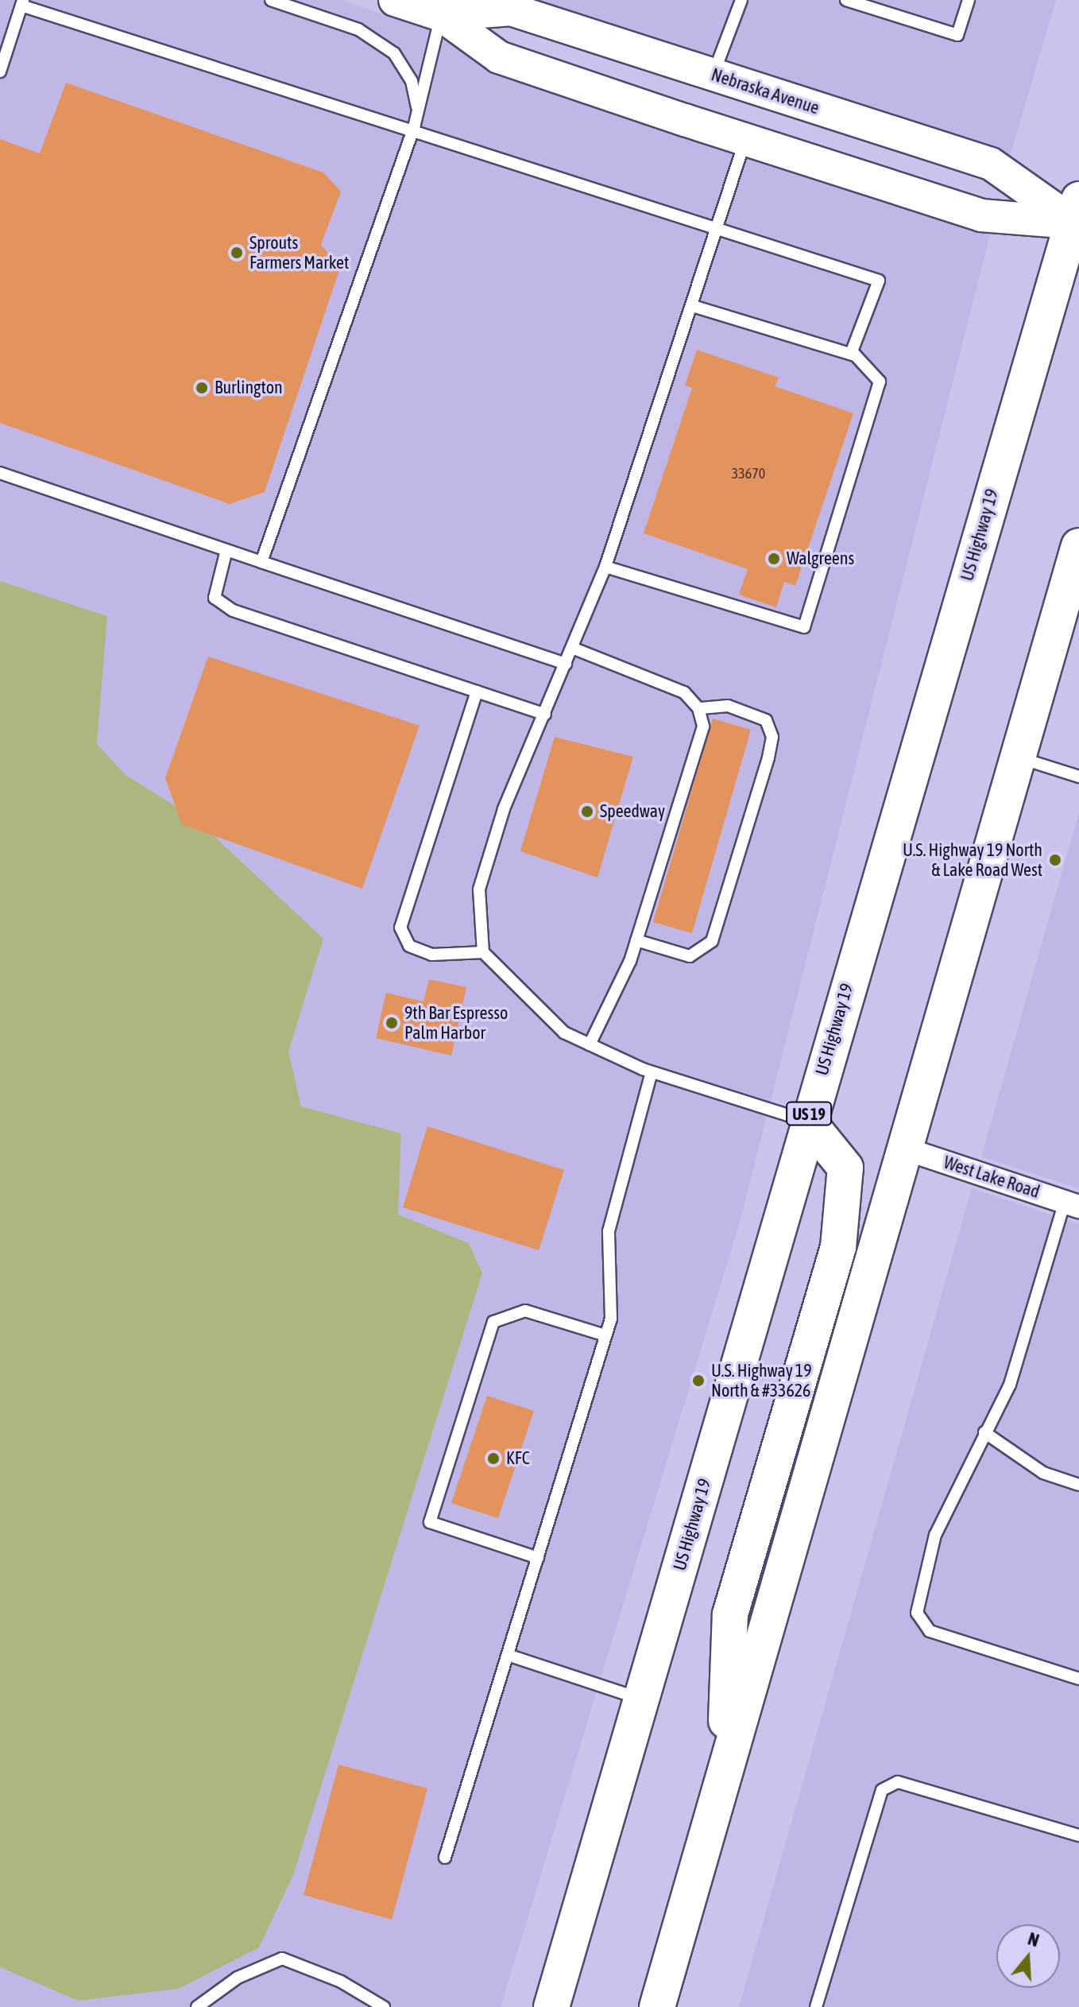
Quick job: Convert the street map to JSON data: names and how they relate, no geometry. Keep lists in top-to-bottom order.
{
  "streets": {
    "highway": ["US Highway 19", "US 19"],
    "main road": ["Nebraska Avenue"],
    "street": ["West Lake Road"]
  },
  "crossings": [
    ["Nebraska Avenue", "US Highway 19"]
  ],
  "places": [
    "Sprouts Farmers Market",
    "Burlington",
    "Walgreens",
    "Speedway",
    "U.S. Highway 19 North & Lake Road West",
    "9th Bar Espresso Palm Harbor",
    "U.S. Highway 19 North & #33626",
    "KFC"
  ],
  "house_numbers": ["33670"],
  "north": "top"
}
